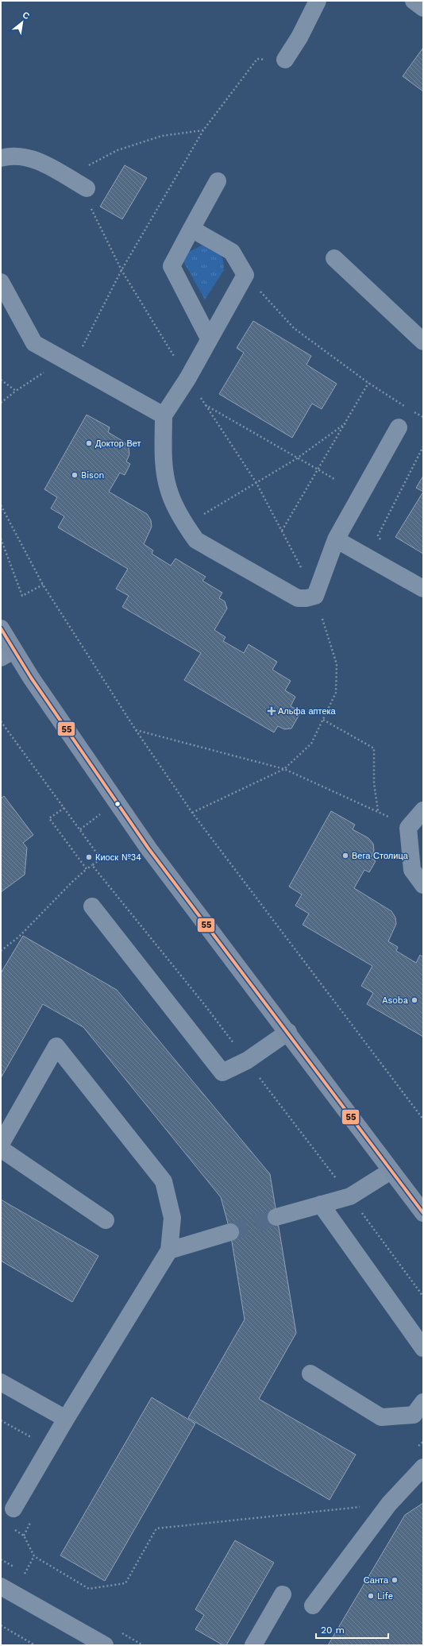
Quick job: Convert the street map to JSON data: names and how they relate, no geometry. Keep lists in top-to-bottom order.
{
  "places": {
    "other": [
      "Доктор Вет",
      "Bison",
      "Вега Столица",
      "Киоск №34",
      "Asoba",
      "Санта",
      "Life"
    ],
    "health": ["Альфа аптека"]
  },
  "lines": ["transit line 55"],
  "scale_bar": "20 m",
  "north": "top right"
}
